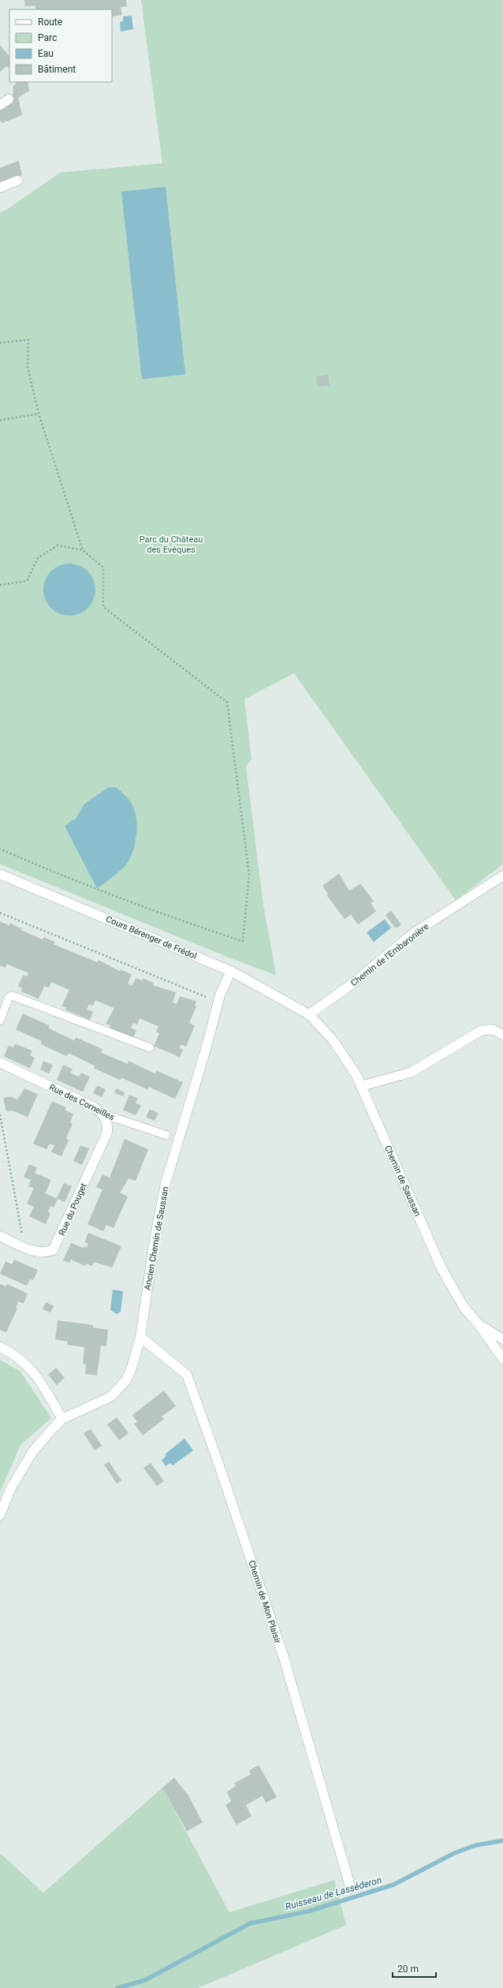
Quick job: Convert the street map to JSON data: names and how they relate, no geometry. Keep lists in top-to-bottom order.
{
  "streets": {
    "street": [
      "Cours Bérenger de Frédol",
      "Chemin de l'Embaronière",
      "Rue des Corneilles",
      "Chemin de Saussan",
      "Rue du Pouget",
      "Ancien Chemin de Saussan",
      "Chemin de Mon Plaisir"
    ]
  },
  "crossings": [
    ["Cours Bérenger de Frédol", "Chemin de Saussan"],
    ["Cours Bérenger de Frédol", "Ancien Chemin de Saussan"],
    ["Chemin de l'Embaronière", "Chemin de Saussan"],
    ["Rue des Corneilles", "Rue du Pouget"],
    ["Ancien Chemin de Saussan", "Chemin de Mon Plaisir"]
  ],
  "water": ["Ruisseau de Lasséderon"],
  "parks": ["Parc du Château des Evêques"],
  "legend": [
    "Route",
    "Parc",
    "Eau",
    "Bâtiment"
  ],
  "scale_bar": "20 m"
}
